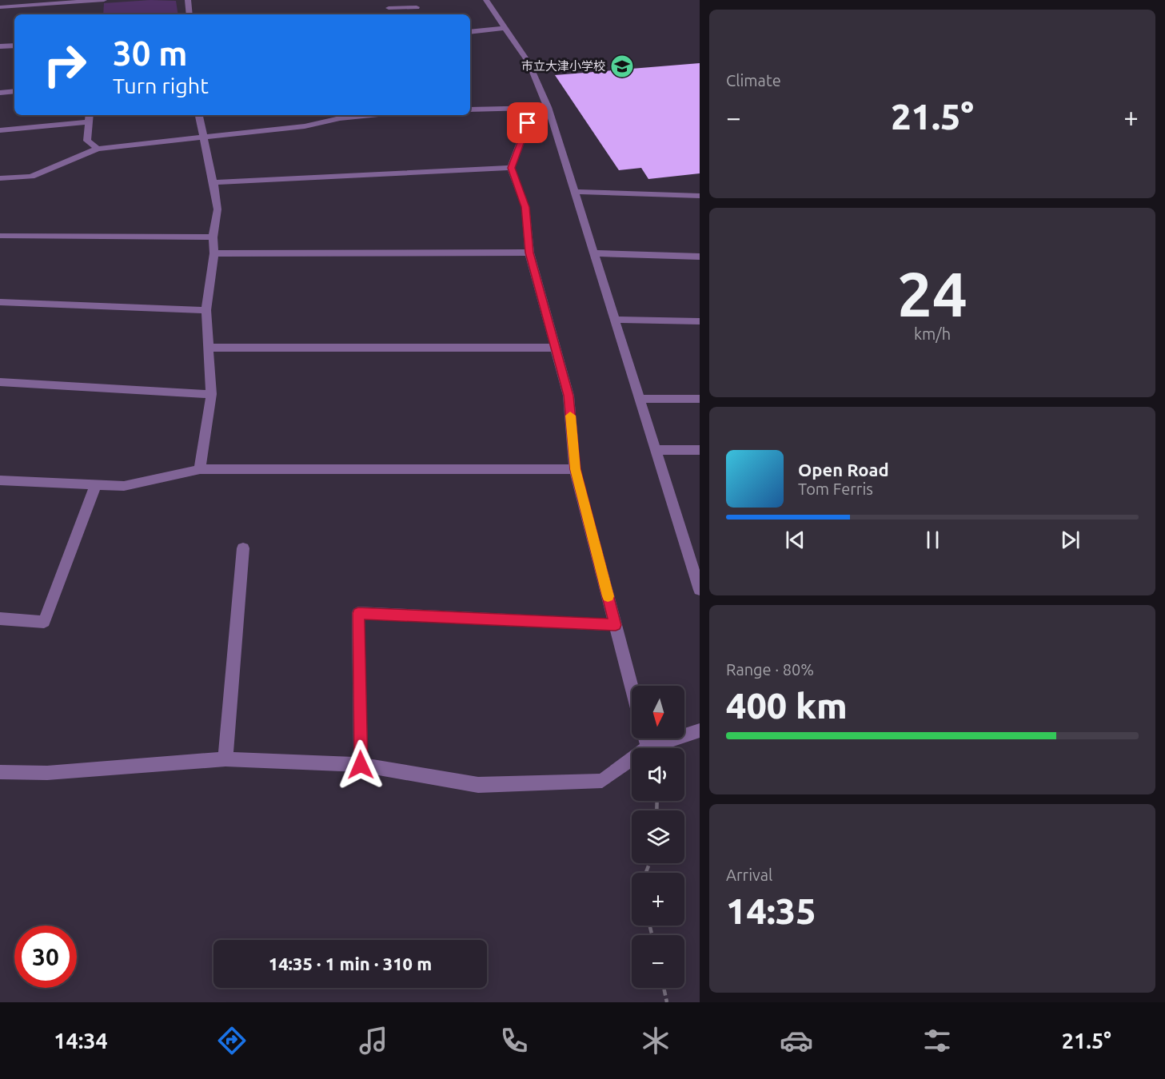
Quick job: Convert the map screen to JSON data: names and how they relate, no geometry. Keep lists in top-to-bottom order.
{
  "places": {
    "school or university": ["市立大津小学校"]
  },
  "north": "bottom",
  "page": {
    "tile": [
      "Climate",
      ["24", "km/h"],
      ["Range · 80%", "400 km"],
      ["Arrival", "14:35"]
    ],
    "turn": ["30 m", "Turn right"],
    "heat": ["−", "21.5°", "+"],
    "song": ["Open Road", "Tom Ferris"],
    "map_buttons": ["+", "−"],
    "limit": "30",
    "trip": "14:35 · 1 min · 310 m",
    "tabs": ["14:34", "21.5°"]
  }
}
